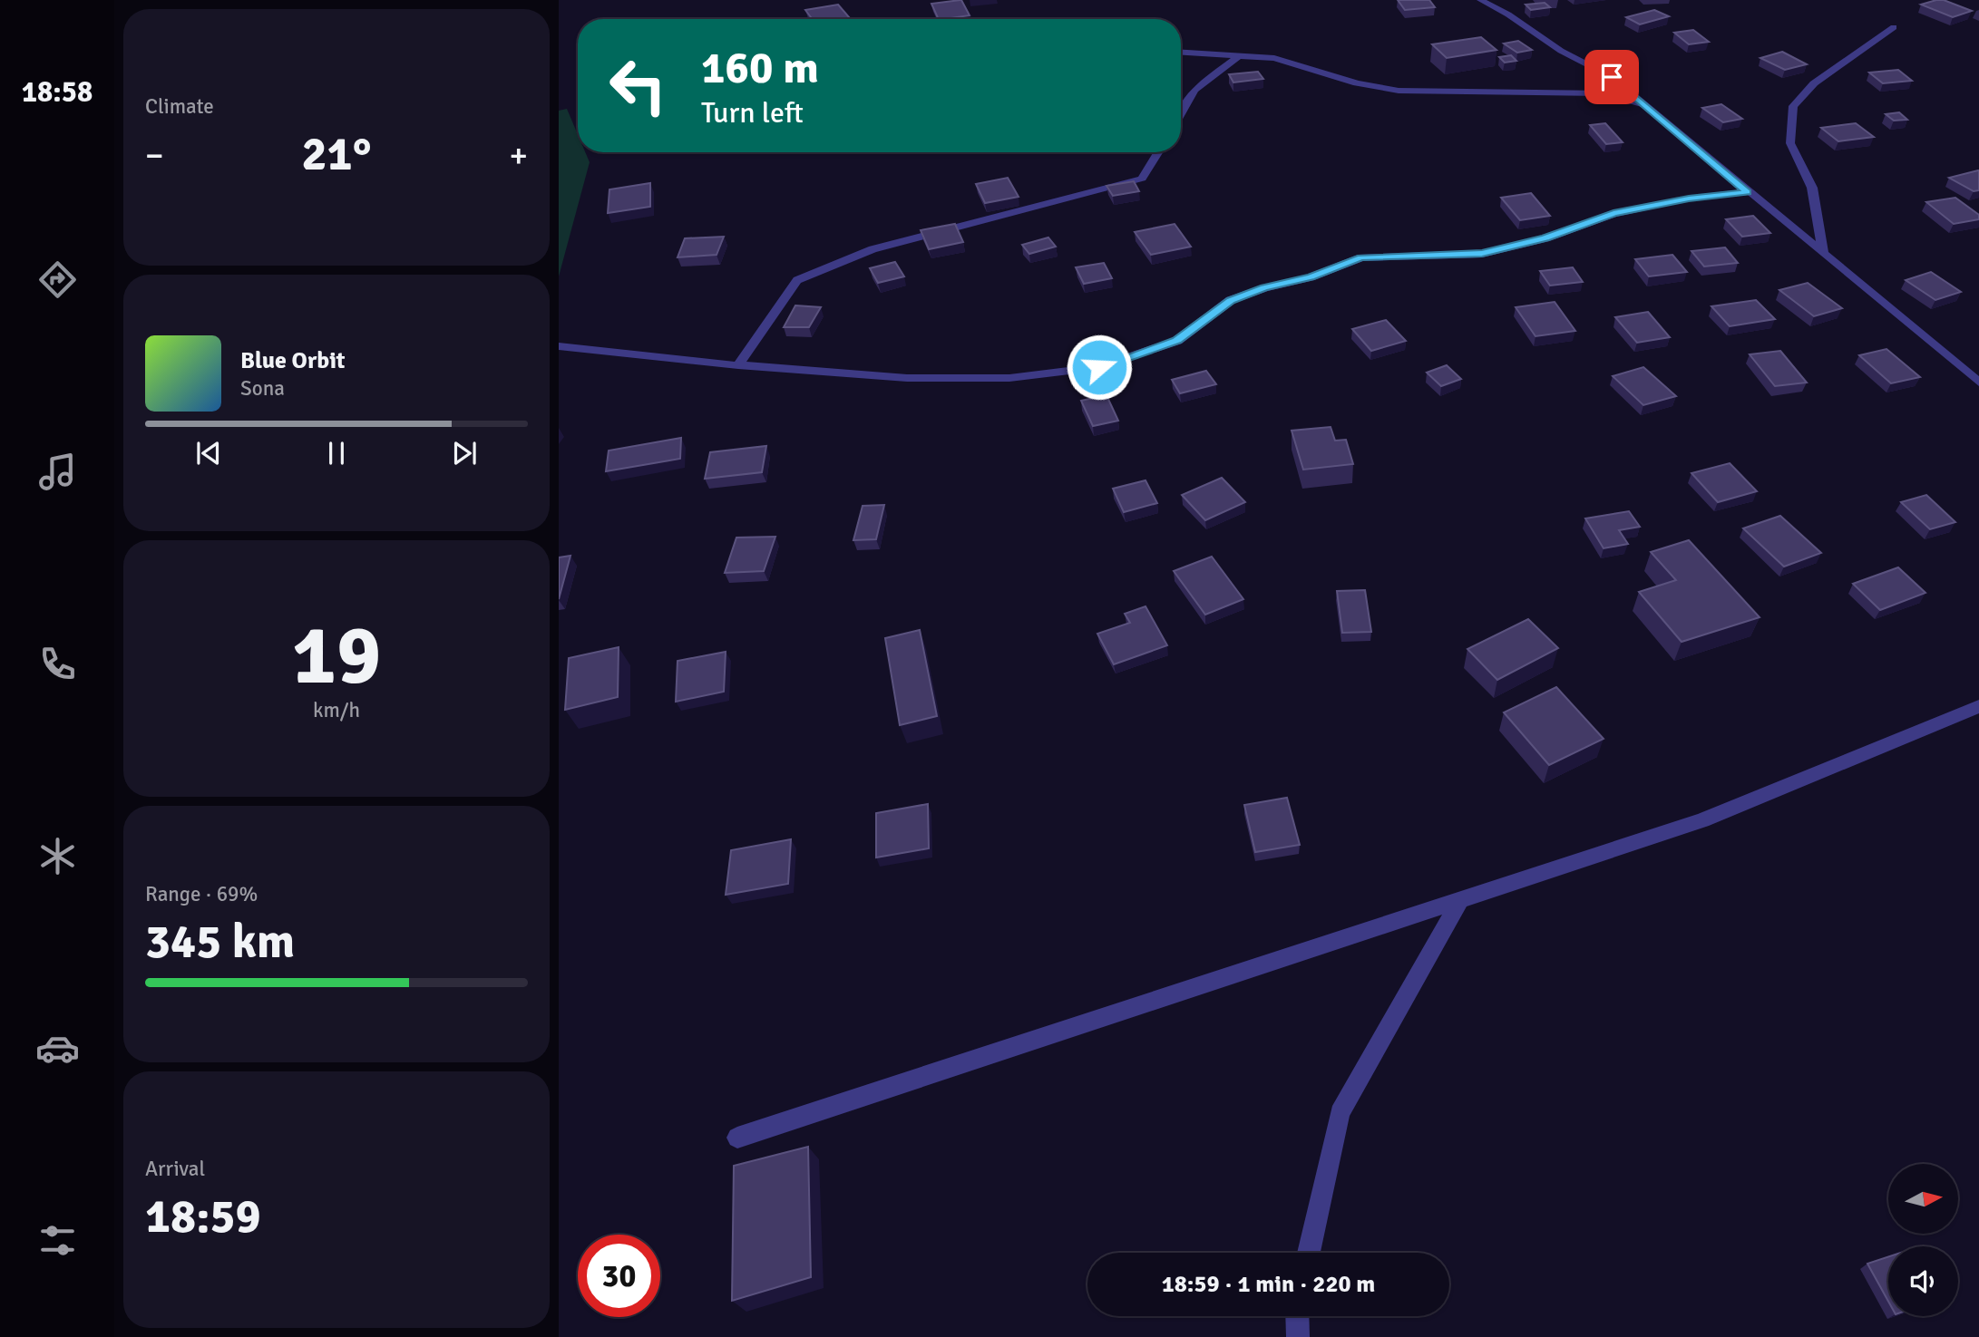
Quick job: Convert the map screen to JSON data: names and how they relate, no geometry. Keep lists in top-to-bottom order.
{
  "north": "right",
  "page": {
    "tabs": "18:58",
    "tile": [
      "Climate",
      ["19", "km/h"],
      ["Range · 69%", "345 km"],
      ["Arrival", "18:59"]
    ],
    "turn": ["160 m", "Turn left"],
    "heat": ["−", "21°", "+"],
    "song": ["Blue Orbit", "Sona"],
    "limit": "30",
    "trip": "18:59 · 1 min · 220 m"
  }
}
